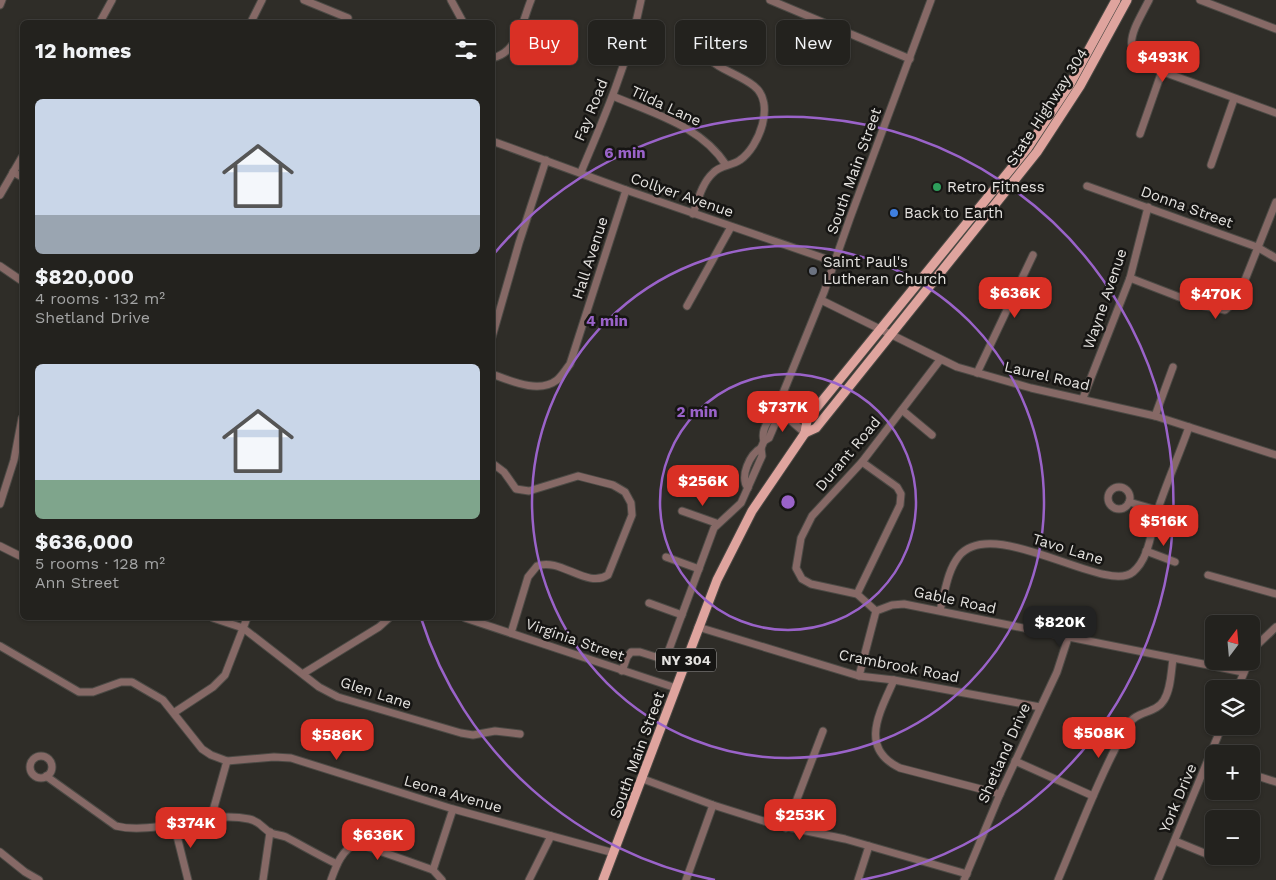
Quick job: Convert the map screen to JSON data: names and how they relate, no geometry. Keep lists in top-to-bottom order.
{
  "streets": {
    "main road": ["State Highway 304", "South Main Street", "NY 304"],
    "street": [
      "Tilda Lane",
      "Fay Road",
      "Collyer Avenue",
      "Donna Street",
      "Hall Avenue",
      "Wayne Avenue",
      "Laurel Road",
      "Durant Road",
      "Tavo Lane",
      "Gable Road",
      "Virginia Street",
      "Crambrook Road",
      "Glen Lane",
      "Shetland Drive",
      "Leona Avenue",
      "York Drive"
    ]
  },
  "crossings": [
    ["Tilda Lane", "Fay Road"],
    ["State Highway 304", "South Main Street"],
    ["State Highway 304", "Laurel Road"],
    ["Fay Road", "Collyer Avenue"],
    ["South Main Street", "Collyer Avenue"],
    ["South Main Street", "Laurel Road"],
    ["South Main Street", "Virginia Street"],
    ["South Main Street", "Crambrook Road"],
    ["South Main Street", "Leona Avenue"],
    ["Collyer Avenue", "Hall Avenue"],
    ["Donna Street", "Wayne Avenue"],
    ["Wayne Avenue", "Laurel Road"],
    ["Laurel Road", "Durant Road"],
    ["Laurel Road", "Tavo Lane"],
    ["Durant Road", "Gable Road"],
    ["Tavo Lane", "Gable Road"],
    ["Gable Road", "Shetland Drive"],
    ["Crambrook Road", "Shetland Drive"]
  ],
  "places": ["Retro Fitness", "Back to Earth", "Saint Paul's Lutheran Church"],
  "north": "top",
  "page": {
    "chip": [
      "Buy",
      "Rent",
      "Filters",
      "New"
    ],
    "heading": "12 homes",
    "price": [
      "$493K",
      "$636K",
      "$470K",
      "$737K",
      "$256K",
      "$516K",
      "$820K",
      "$508K",
      "$586K",
      "$253K",
      "$374K",
      "$636K"
    ],
    "list": [
      {
        "name": "$820,000",
        "note": "4 rooms · 132 m² · Shetland Drive"
      },
      {
        "name": "$636,000",
        "note": "5 rooms · 128 m² · Ann Street"
      }
    ],
    "map_buttons": ["+", "−"]
  },
  "rings": ["6 min", "4 min", "2 min"]
}
